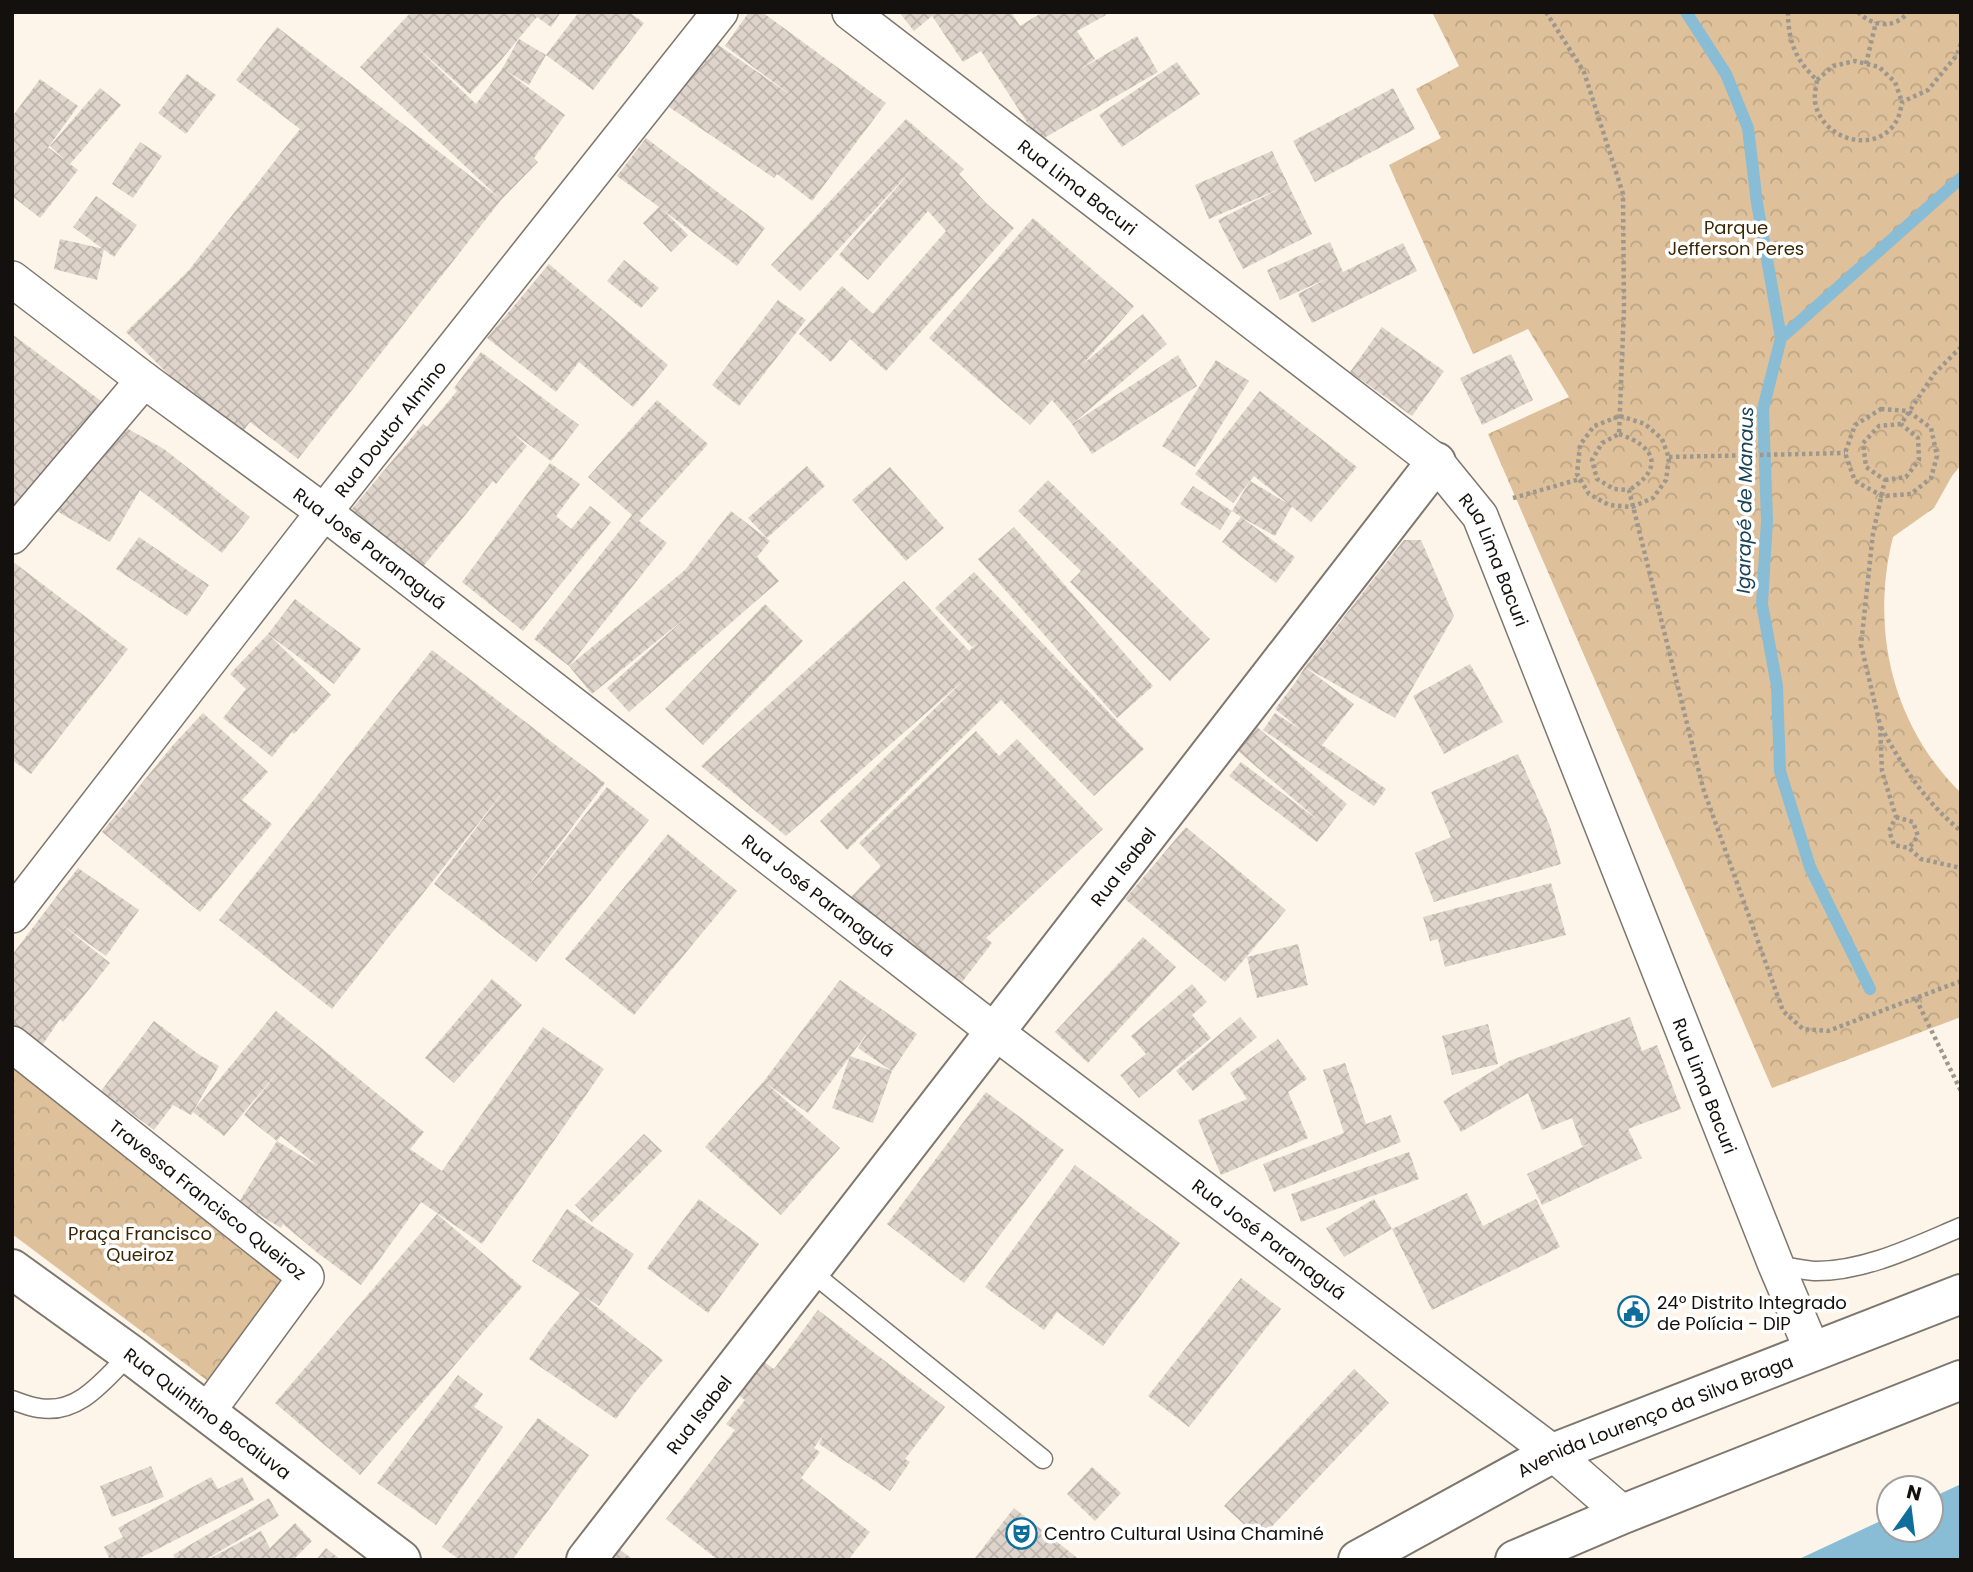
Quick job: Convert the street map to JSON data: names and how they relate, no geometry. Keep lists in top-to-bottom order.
{
  "streets": {
    "street": [
      "Rua Lima Bacuri",
      "Rua Doutor Almino",
      "Rua José Paranaguá",
      "Rua Isabel",
      "Travessa Francisco Queiroz",
      "Rua Quintino Bocaiuva",
      "Avenida Lourenço da Silva Braga"
    ]
  },
  "crossings": [
    ["Rua Lima Bacuri", "Rua Isabel"],
    ["Rua Lima Bacuri", "Avenida Lourenço da Silva Braga"],
    ["Rua Doutor Almino", "Rua José Paranaguá"],
    ["Rua José Paranaguá", "Rua Isabel"],
    ["Rua José Paranaguá", "Avenida Lourenço da Silva Braga"],
    ["Travessa Francisco Queiroz", "Rua Quintino Bocaiuva"]
  ],
  "water": ["Igarapé de Manaus"],
  "parks": ["Parque Jefferson Peres", "Praça Francisco Queiroz"],
  "places": {
    "public building": ["24º Distrito Integrado de Polícia - DIP"],
    "theatre": ["Centro Cultural Usina Chaminé"]
  },
  "north": "top"
}
